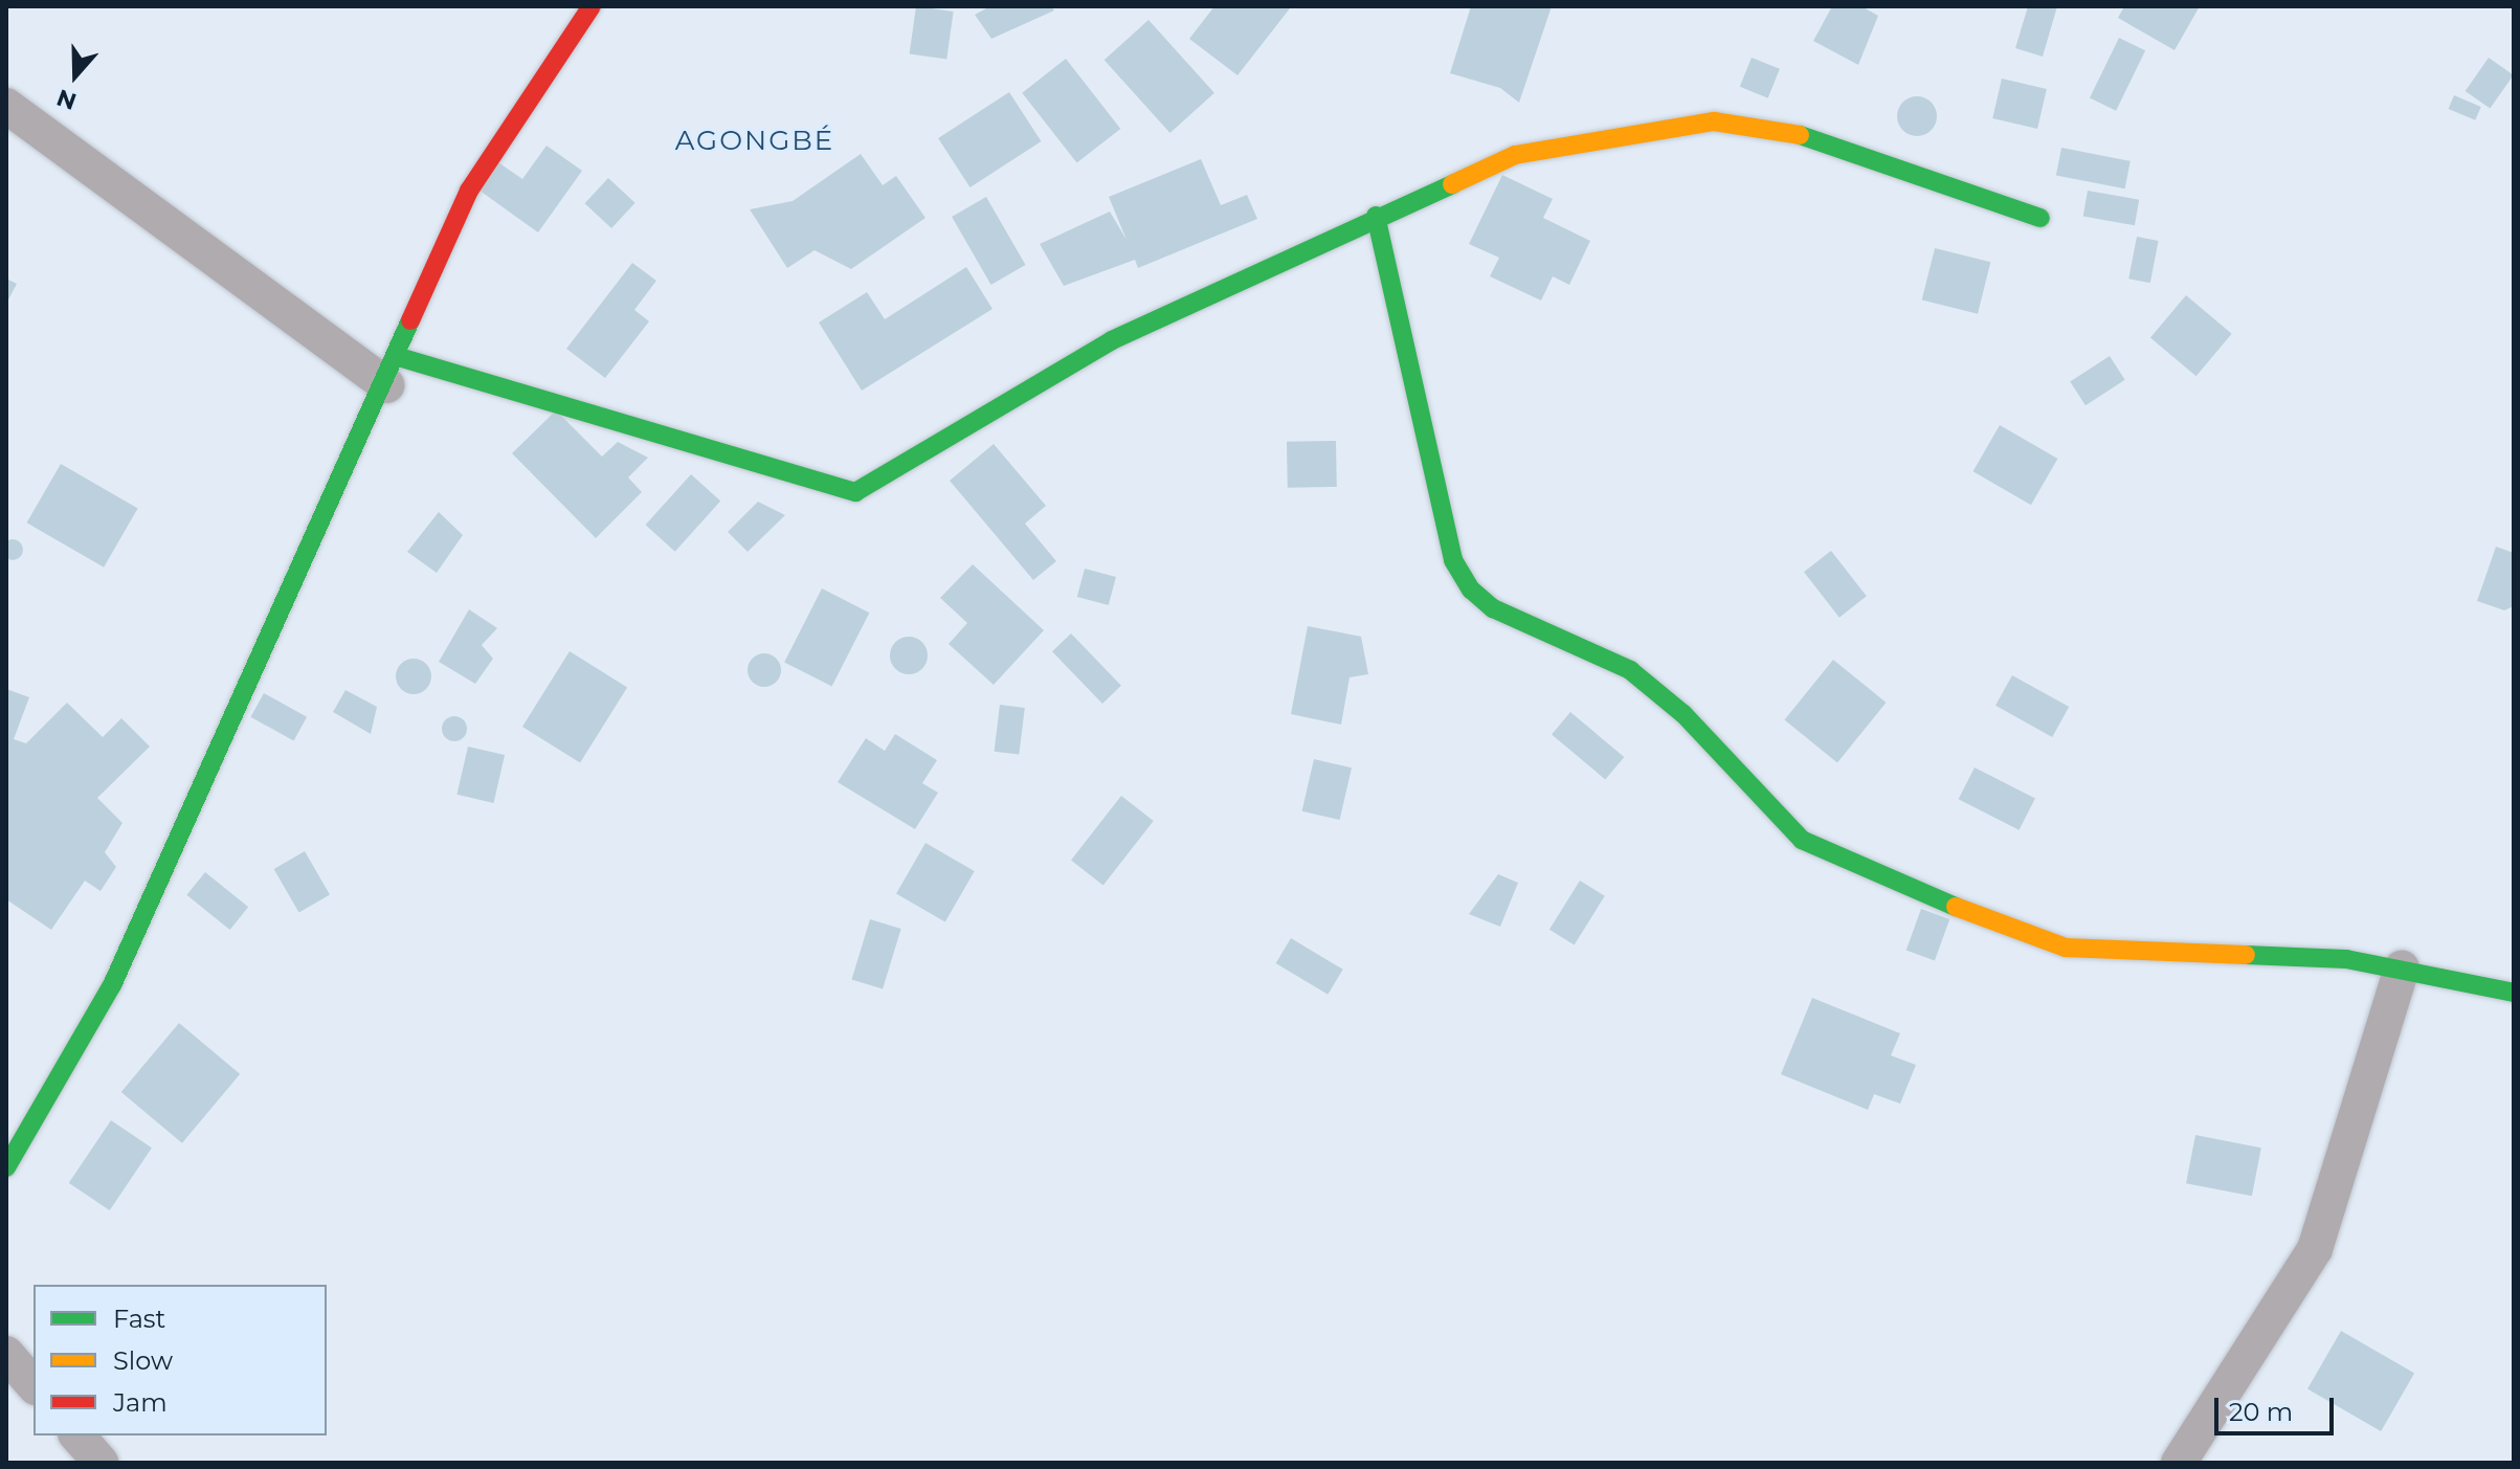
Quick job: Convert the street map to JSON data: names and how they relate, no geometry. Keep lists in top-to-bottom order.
{
  "districts": ["AGONGBÉ"],
  "legend": ["Fast", "Slow", "Jam"],
  "scale_bar": "20 m",
  "north": "bottom"
}
